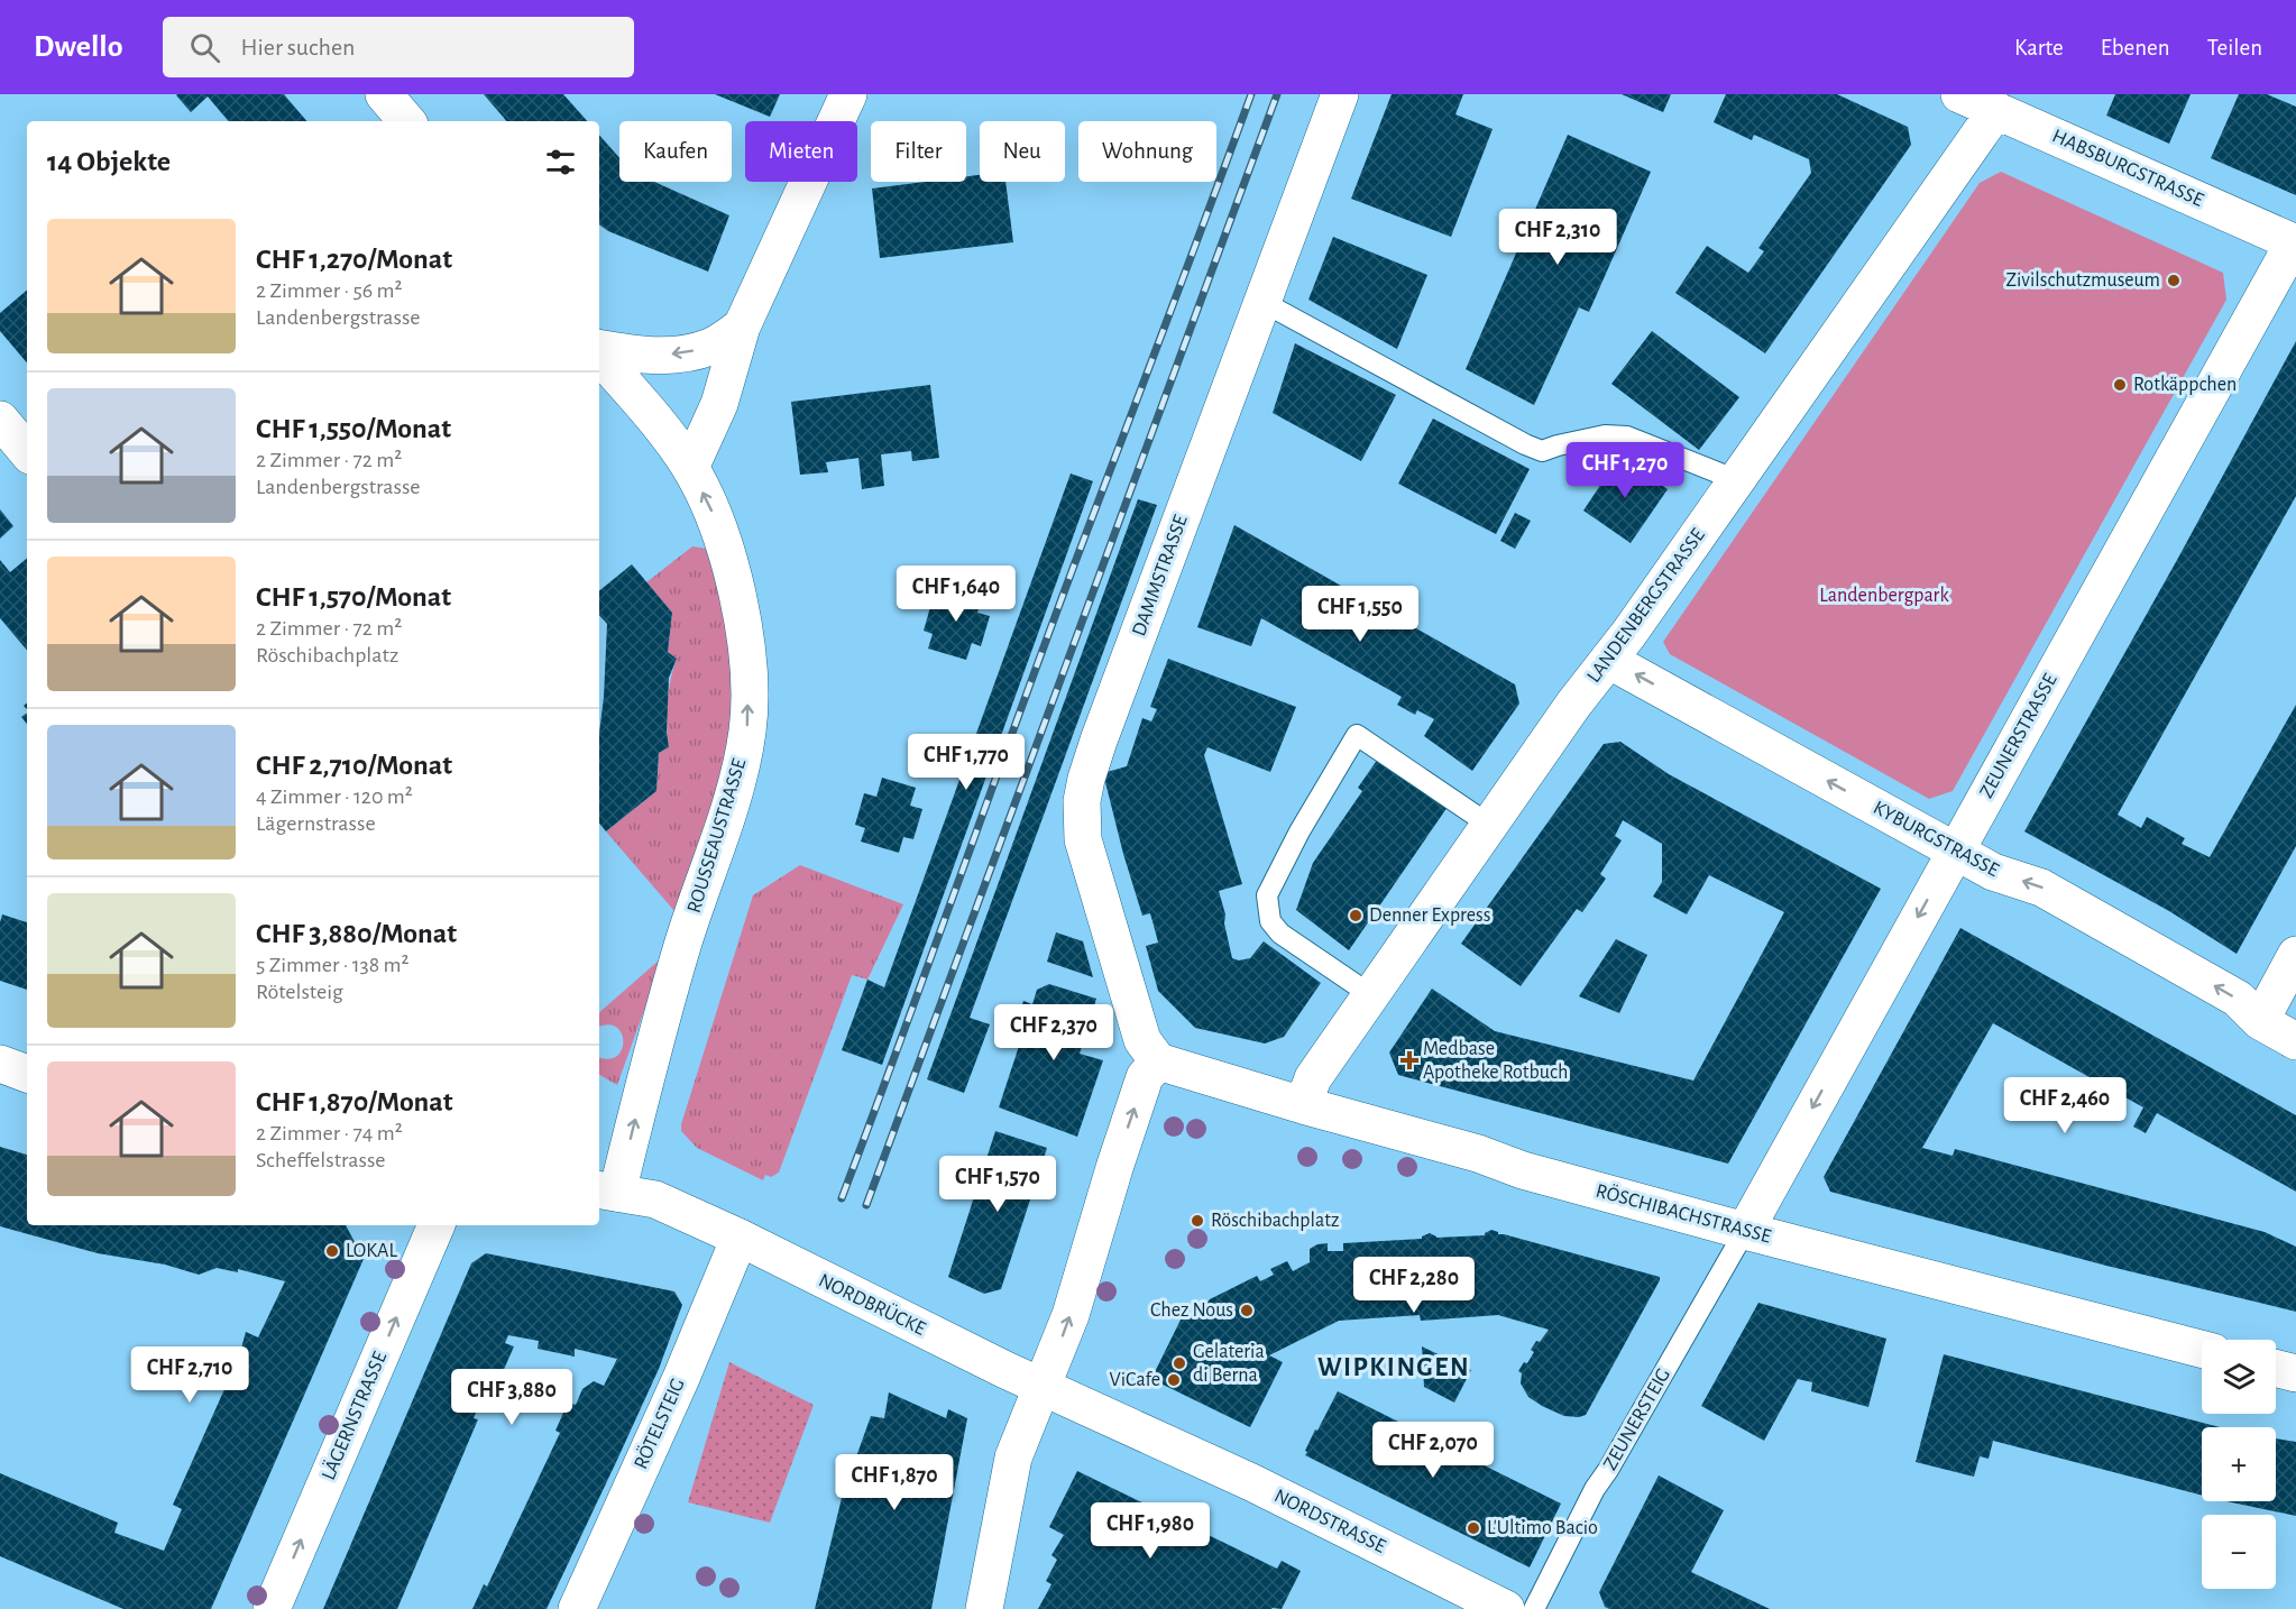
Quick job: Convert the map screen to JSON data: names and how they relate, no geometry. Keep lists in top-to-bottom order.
{
  "streets": {
    "street": [
      "HABSBURGSTRASSE",
      "DAMMSTRASSE",
      "LANDENBERGSTRASSE",
      "ZEUNERSTRASSE",
      "ROUSSEAUSTRASSE",
      "KYBURGSTRASSE",
      "RÖSCHIBACHSTRASSE",
      "NORDBRÜCKE",
      "LÄGERNSTRASSE",
      "RÖTELSTEIG",
      "NORDSTRASSE"
    ],
    "lane": ["ZEUNERSTEIG"]
  },
  "crossings": [
    ["HABSBURGSTRASSE", "LANDENBERGSTRASSE"],
    ["HABSBURGSTRASSE", "ZEUNERSTRASSE"],
    ["DAMMSTRASSE", "RÖSCHIBACHSTRASSE"],
    ["LANDENBERGSTRASSE", "KYBURGSTRASSE"],
    ["LANDENBERGSTRASSE", "RÖSCHIBACHSTRASSE"],
    ["ZEUNERSTRASSE", "KYBURGSTRASSE"],
    ["ZEUNERSTRASSE", "RÖSCHIBACHSTRASSE"],
    ["ZEUNERSTRASSE", "ZEUNERSTEIG"],
    ["ROUSSEAUSTRASSE", "NORDBRÜCKE"],
    ["RÖSCHIBACHSTRASSE", "ZEUNERSTEIG"],
    ["NORDBRÜCKE", "RÖTELSTEIG"],
    ["NORDBRÜCKE", "NORDSTRASSE"]
  ],
  "one_way": [
    "ZEUNERSTRASSE",
    "ROUSSEAUSTRASSE",
    "KYBURGSTRASSE",
    "LÄGERNSTRASSE"
  ],
  "districts": ["WIPKINGEN"],
  "parks": ["Landenbergpark"],
  "places": {
    "other": [
      "Zivilschutzmuseum",
      "Rotkäppchen",
      "Denner Express",
      "Röschibachplatz",
      "LOKAL",
      "Chez Nous",
      "Gelateria di Berna",
      "ViCafe",
      "L'Ultimo Bacio"
    ],
    "health": ["Medbase Apotheke Rotbuch"]
  },
  "page": {
    "header": "Dwello",
    "search": "Hier suchen",
    "nav": ["Karte", "Ebenen", "Teilen"],
    "chip": [
      "Kaufen",
      "Mieten",
      "Filter",
      "Neu",
      "Wohnung"
    ],
    "heading": "14 Objekte",
    "list": [
      {
        "name": "CHF 1,270/Monat",
        "note": "2 Zimmer · 56 m² · Landenbergstrasse"
      },
      {
        "name": "CHF 1,550/Monat",
        "note": "2 Zimmer · 72 m² · Landenbergstrasse"
      },
      {
        "name": "CHF 1,570/Monat",
        "note": "2 Zimmer · 72 m² · Röschibachplatz"
      },
      {
        "name": "CHF 2,710/Monat",
        "note": "4 Zimmer · 120 m² · Lägernstrasse"
      },
      {
        "name": "CHF 3,880/Monat",
        "note": "5 Zimmer · 138 m² · Rötelsteig"
      },
      {
        "name": "CHF 1,870/Monat",
        "note": "2 Zimmer · 74 m² · Scheffelstrasse"
      }
    ],
    "price": [
      "CHF 2,310",
      "CHF 1,270",
      "CHF 1,640",
      "CHF 1,550",
      "CHF 1,770",
      "CHF 2,370",
      "CHF 2,460",
      "CHF 1,570",
      "CHF 2,280",
      "CHF 2,710",
      "CHF 3,880",
      "CHF 2,070",
      "CHF 1,870",
      "CHF 1,980"
    ],
    "map_buttons": ["+", "−"]
  }
}
